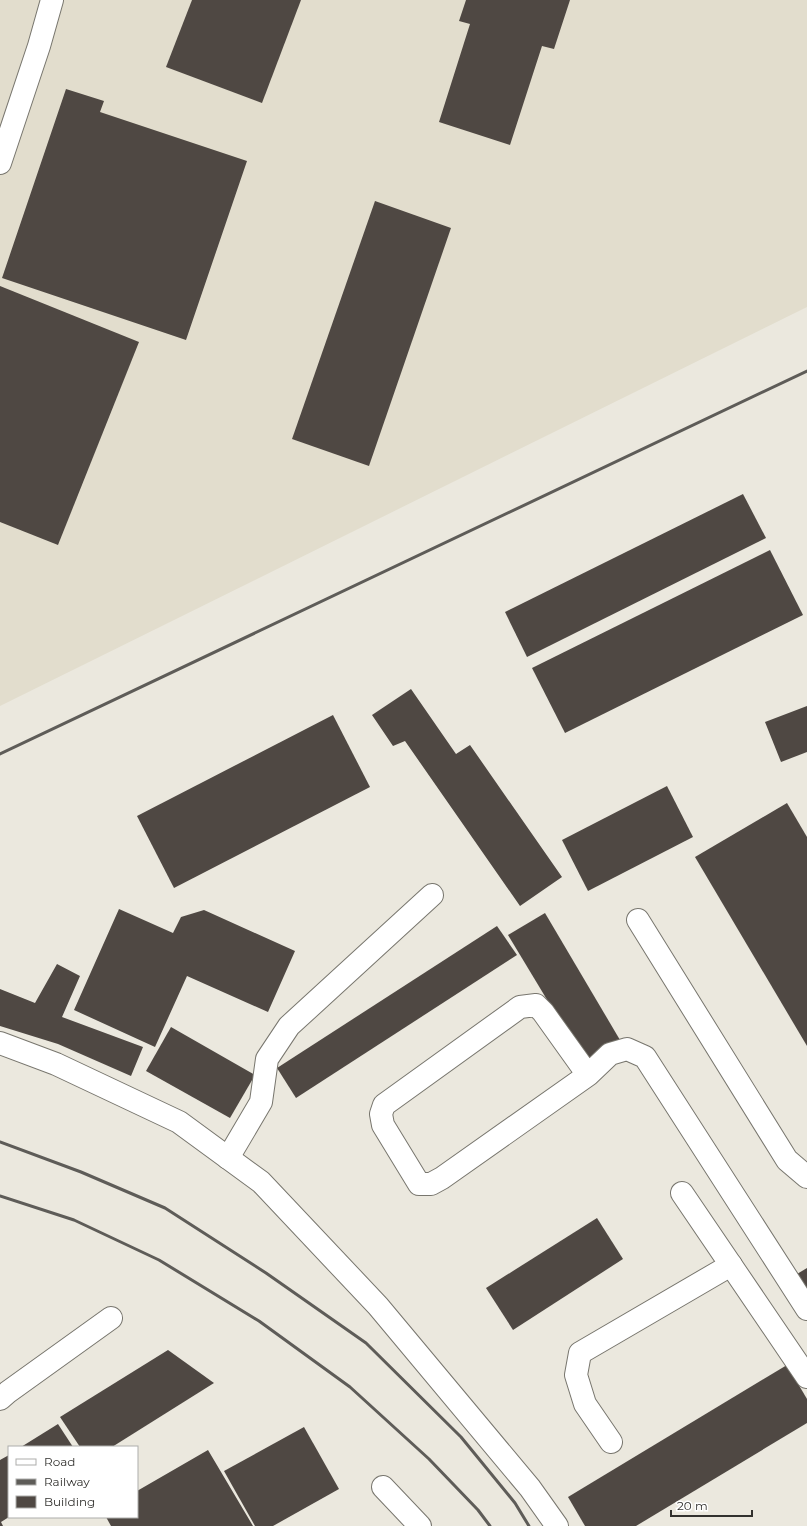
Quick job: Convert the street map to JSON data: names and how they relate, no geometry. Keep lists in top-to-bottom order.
{
  "legend": ["Road", "Railway", "Building"],
  "scale_bar": "20 m"
}
